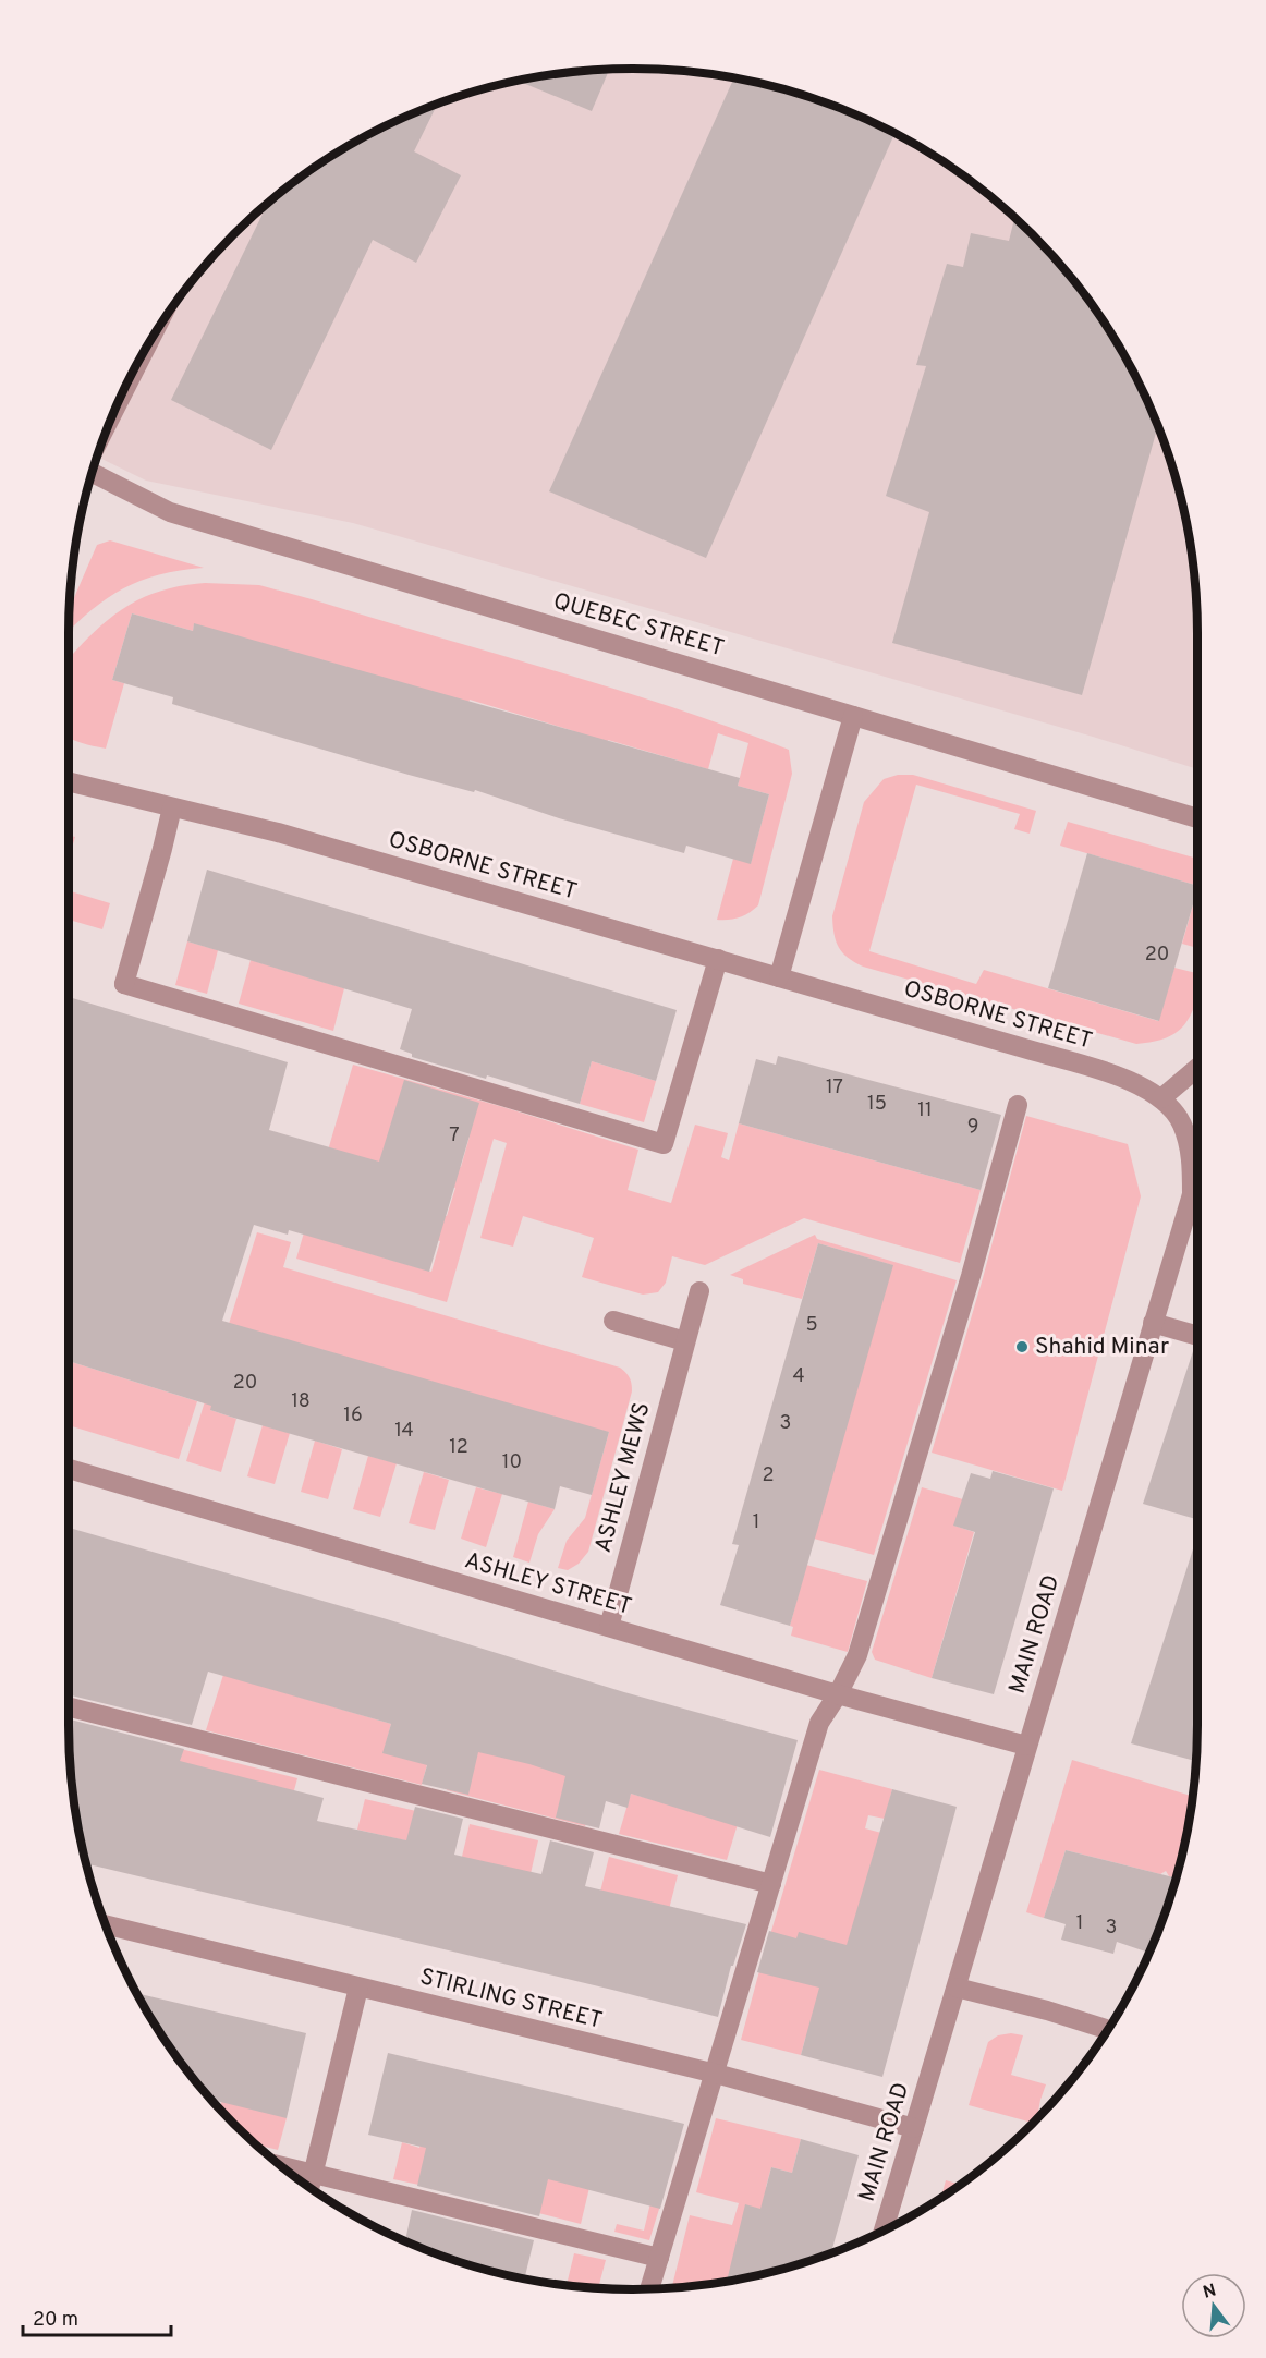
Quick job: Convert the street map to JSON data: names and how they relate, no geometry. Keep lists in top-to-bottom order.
{
  "streets": {
    "street": [
      "QUEBEC STREET",
      "OSBORNE STREET",
      "ASHLEY MEWS",
      "ASHLEY STREET",
      "MAIN ROAD",
      "STIRLING STREET"
    ]
  },
  "crossings": [
    ["OSBORNE STREET", "MAIN ROAD"],
    ["ASHLEY MEWS", "ASHLEY STREET"],
    ["ASHLEY STREET", "MAIN ROAD"],
    ["MAIN ROAD", "STIRLING STREET"]
  ],
  "places": ["Shahid Minar"],
  "house_numbers": [
    "20",
    "17",
    "15",
    "11",
    "9",
    "7",
    "5",
    "4",
    "20",
    "18",
    "16",
    "3",
    "14",
    "12",
    "10",
    "2",
    "1",
    "1",
    "3"
  ],
  "scale_bar": "20 m",
  "north": "top"
}
